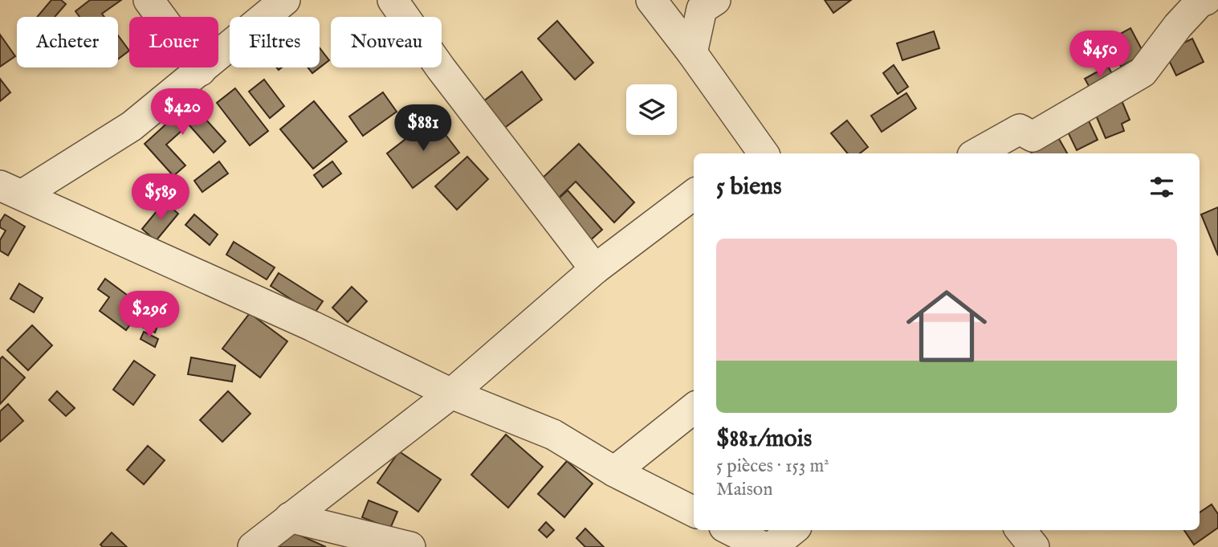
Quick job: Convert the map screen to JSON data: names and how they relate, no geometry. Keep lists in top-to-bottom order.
{
  "page": {
    "chip": [
      "Acheter",
      "Louer",
      "Filtres",
      "Nouveau"
    ],
    "price": [
      "$450",
      "$420",
      "$881",
      "$589",
      "$296"
    ],
    "heading": "5 biens",
    "list": [
      {
        "name": "$881/mois",
        "note": "5 pièces · 153 m² · Maison"
      }
    ]
  }
}
